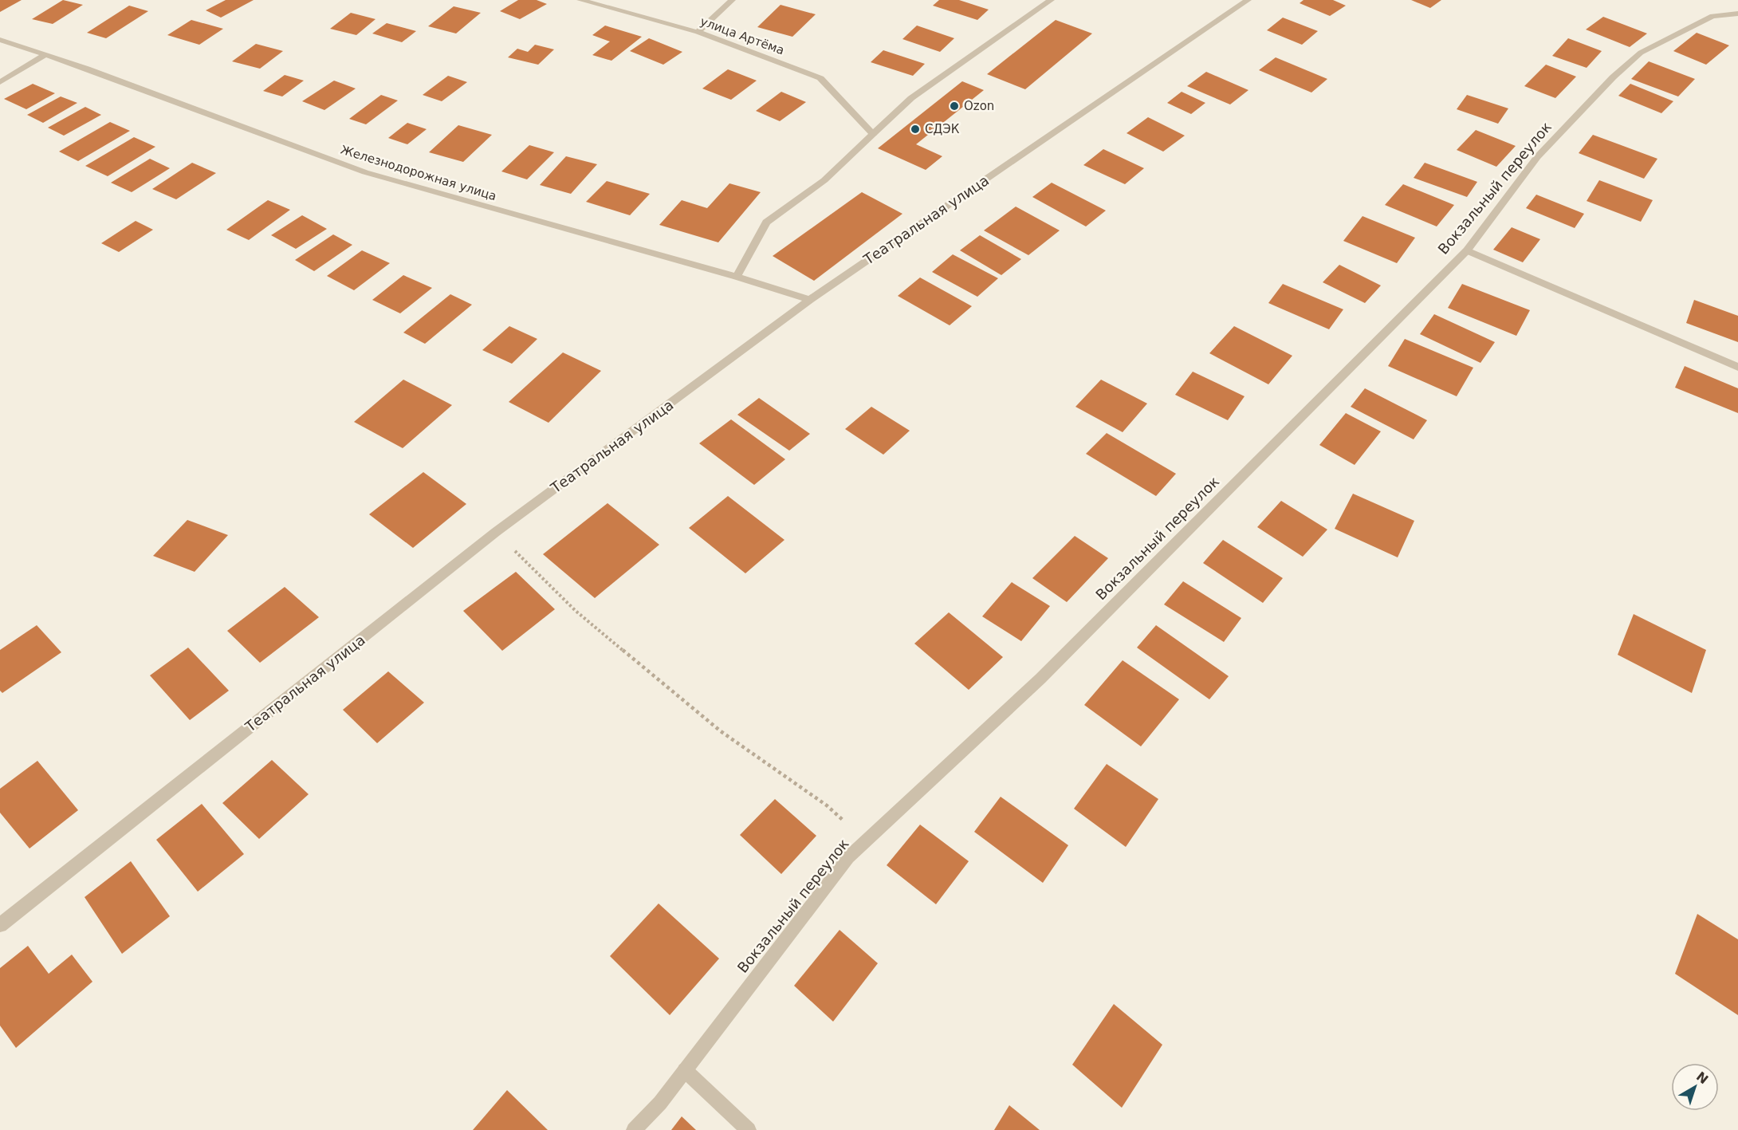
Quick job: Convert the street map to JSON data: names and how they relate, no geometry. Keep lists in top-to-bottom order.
{
  "streets": {
    "street": [
      "улица Артёма",
      "Железнодорожная улица",
      "Вокзальный переулок",
      "Театральная улица"
    ]
  },
  "crossings": [
    ["Железнодорожная улица", "Театральная улица"]
  ],
  "places": ["Ozon", "СДЭК"],
  "north": "top right"
}
